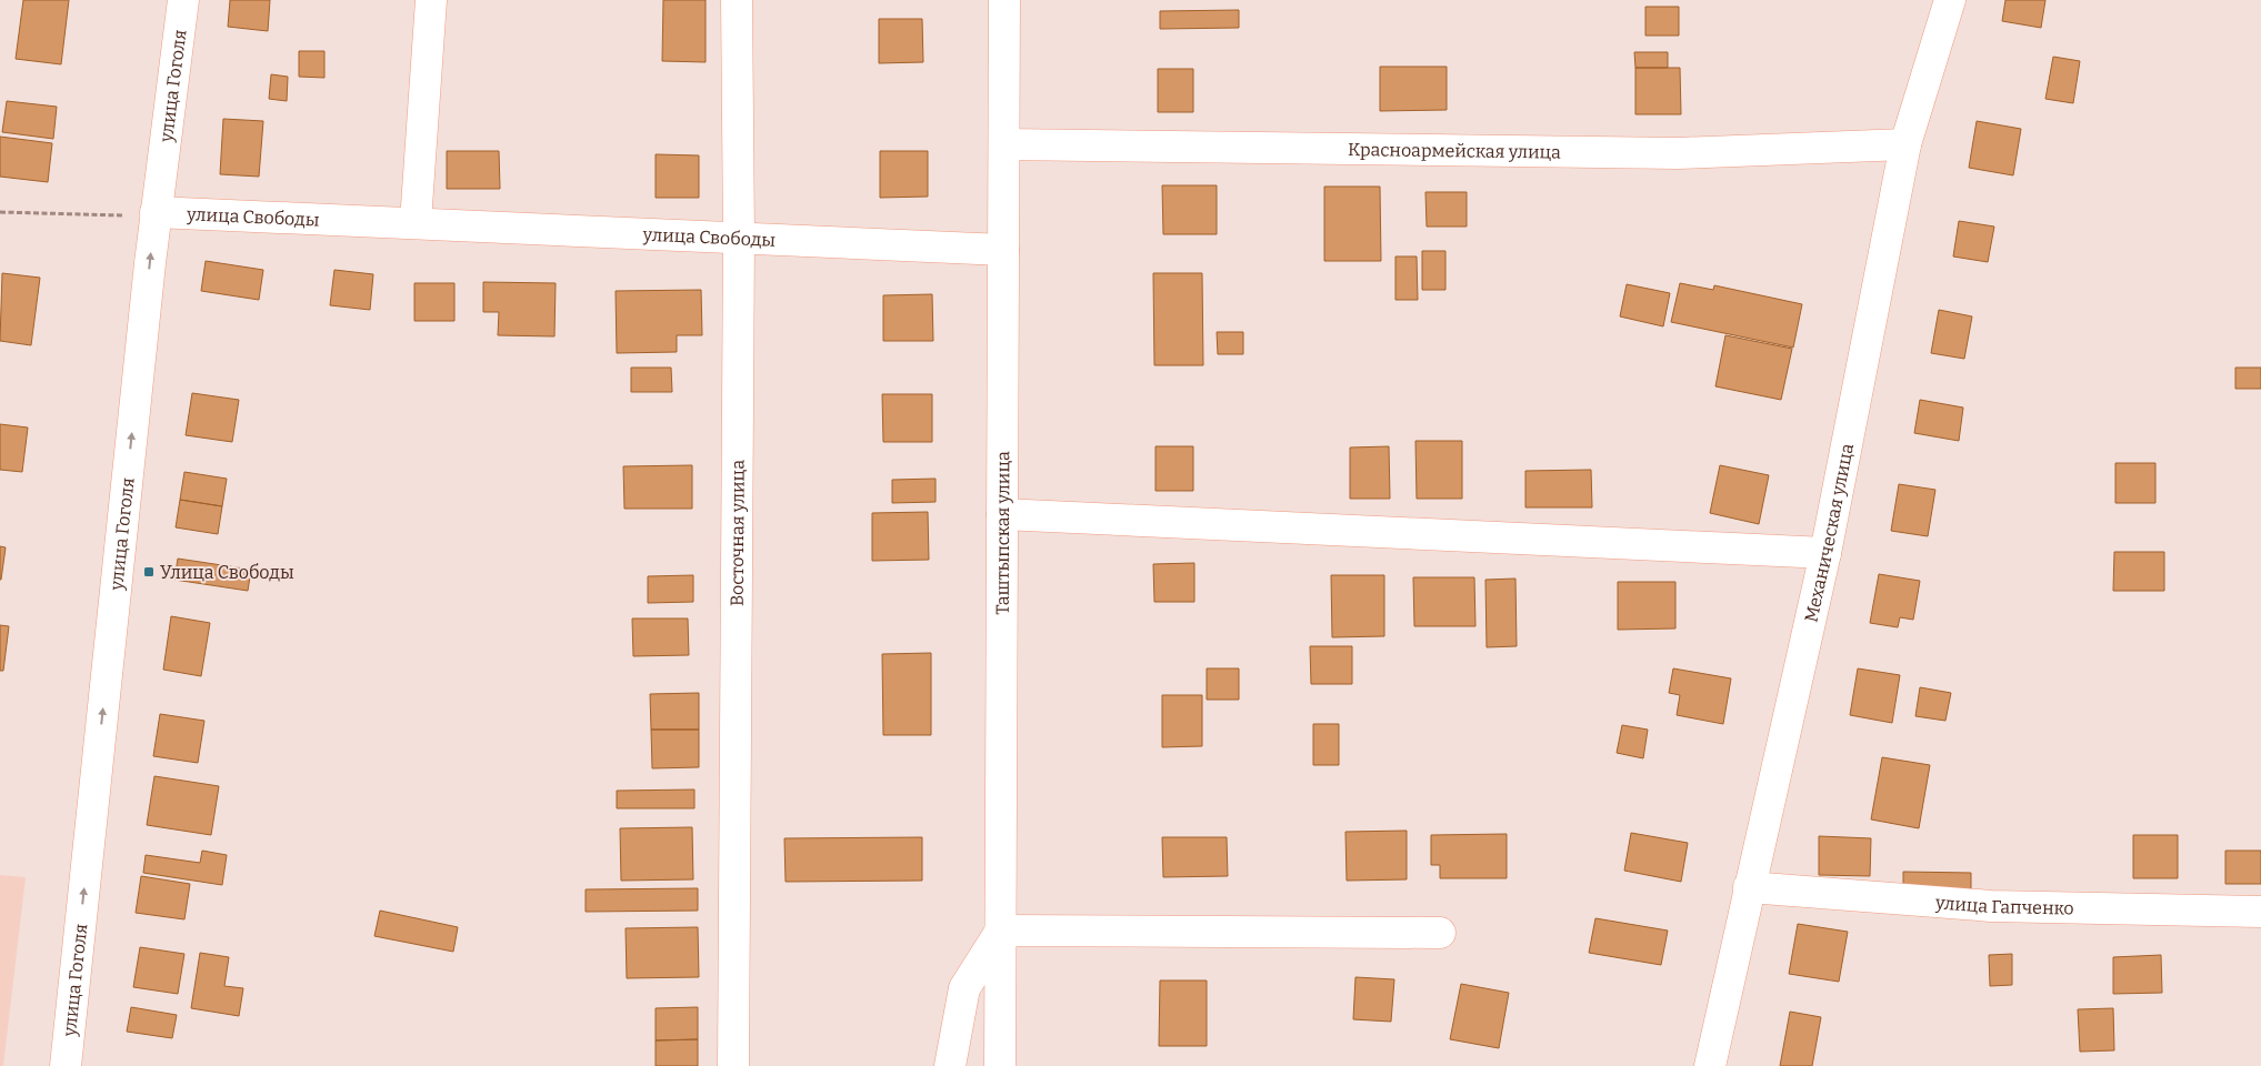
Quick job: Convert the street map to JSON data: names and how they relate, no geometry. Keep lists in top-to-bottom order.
{
  "streets": {
    "street": [
      "улица Гоголя",
      "Красноармейская улица",
      "улица Свободы",
      "Механическая улица",
      "Восточная улица",
      "Таштыпская улица",
      "улица Гапченко"
    ]
  },
  "crossings": [
    ["улица Гоголя", "улица Свободы"],
    ["Красноармейская улица", "Механическая улица"],
    ["Красноармейская улица", "Таштыпская улица"],
    ["улица Свободы", "Восточная улица"],
    ["улица Свободы", "Таштыпская улица"],
    ["Механическая улица", "улица Гапченко"]
  ],
  "one_way": ["улица Гоголя"],
  "places": {
    "transit": ["Улица Свободы"]
  }
}
